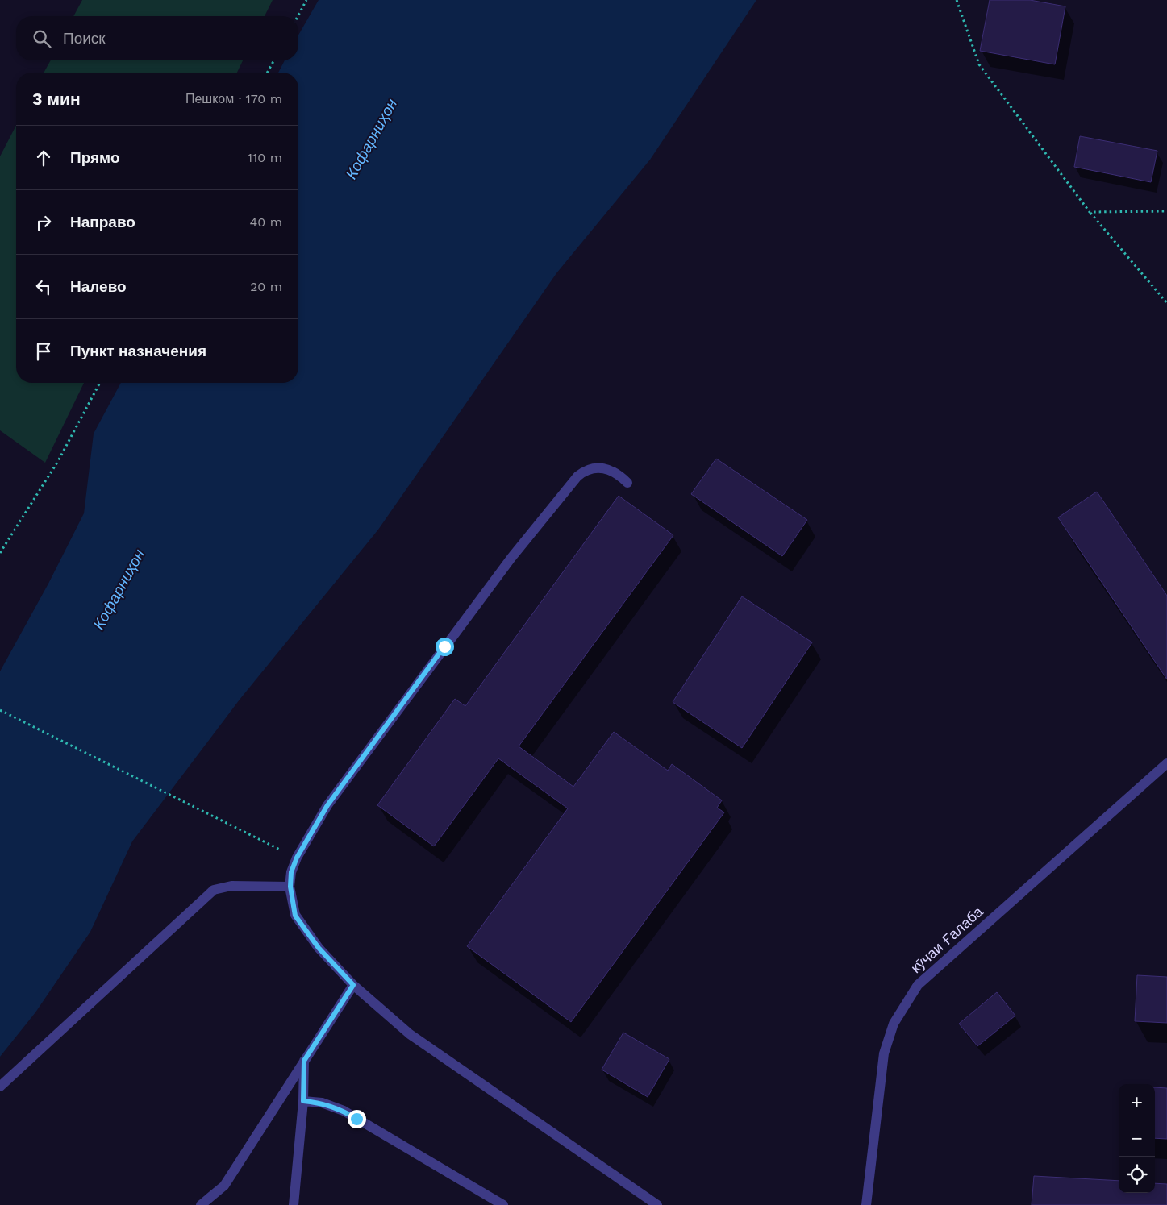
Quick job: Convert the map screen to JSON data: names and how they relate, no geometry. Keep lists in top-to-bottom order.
{
  "streets": {
    "street": ["кӯчаи Ғалаба"]
  },
  "water": ["Кофарниҳон"],
  "page": {
    "search": "Поиск",
    "heading": ["3 мин", "Пешком · 170 m"],
    "list": [
      ["Прямо", "110 m"],
      ["Направо", "40 m"],
      ["Налево", "20 m"],
      "Пункт назначения"
    ],
    "map_buttons": ["+", "−"]
  }
}
